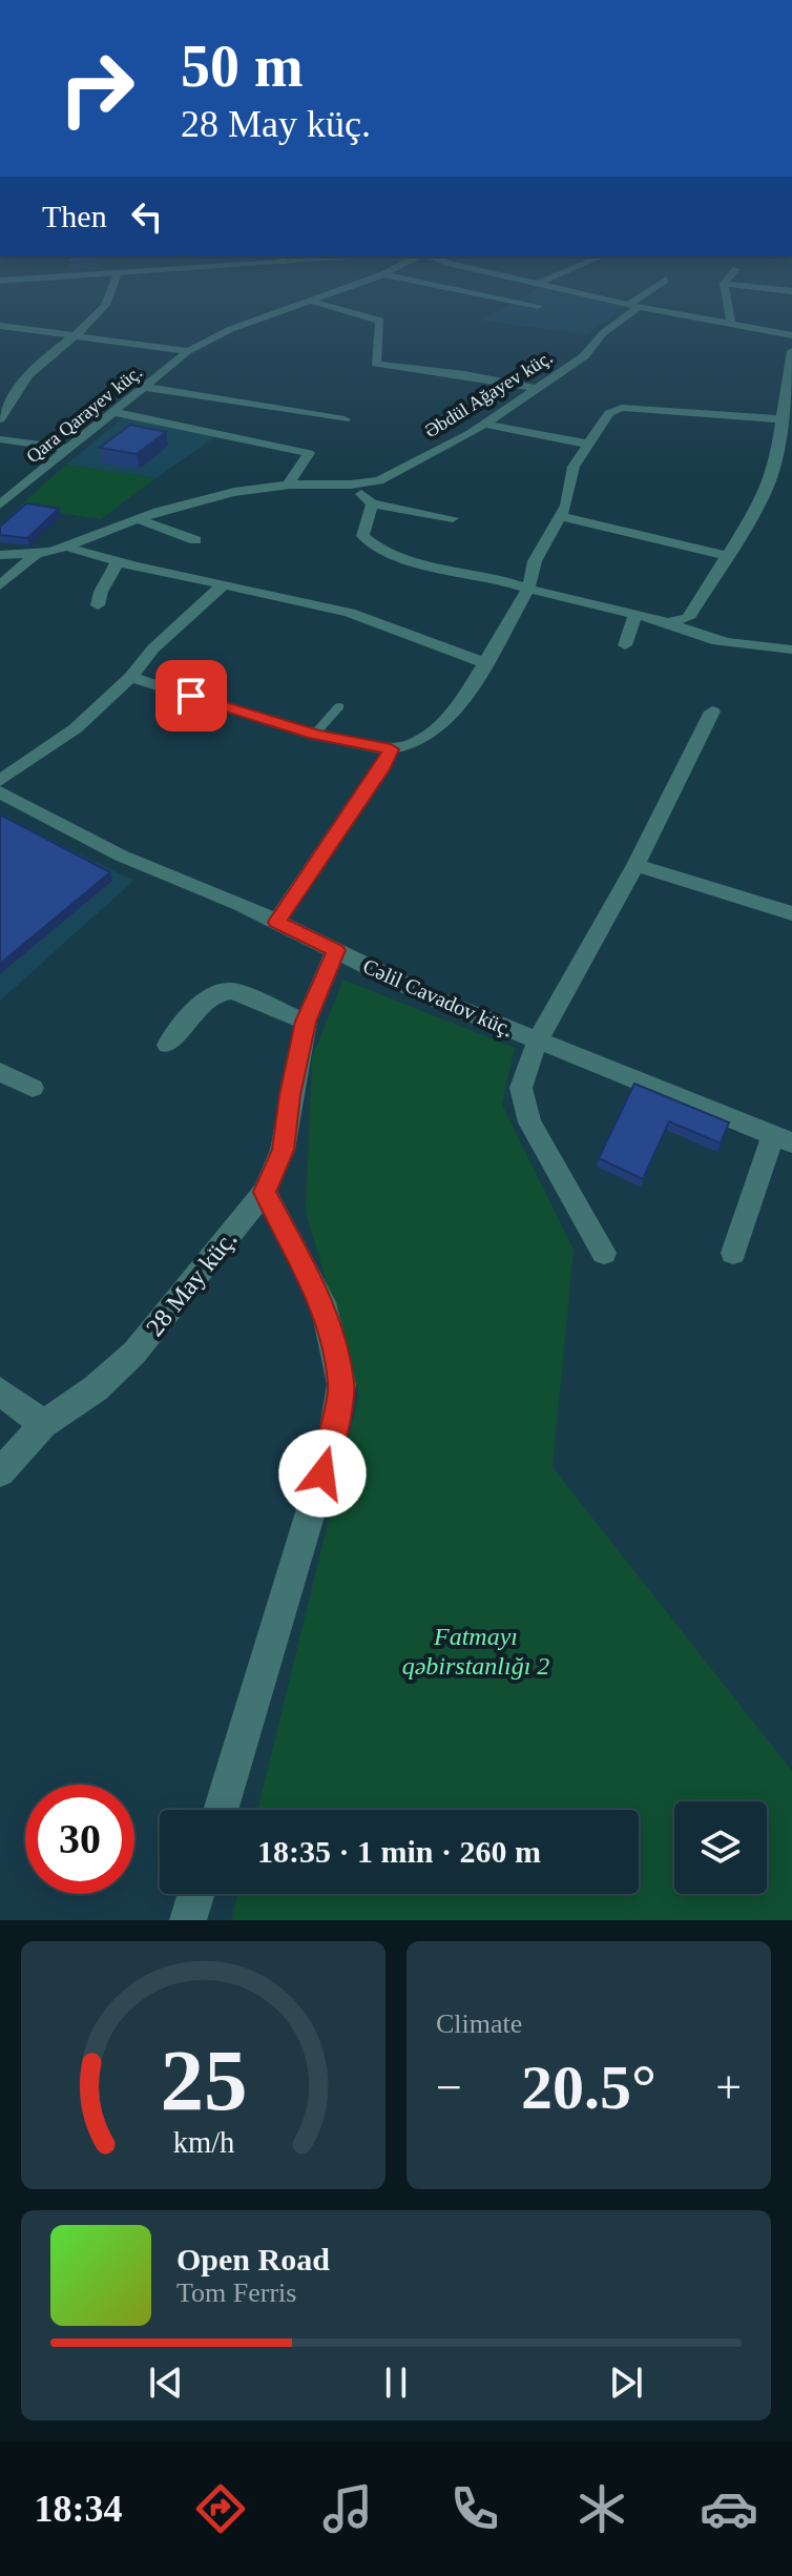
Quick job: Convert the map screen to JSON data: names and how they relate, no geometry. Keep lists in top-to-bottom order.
{
  "streets": {
    "street": [
      "Əbdül Ağayev küç.",
      "Qara Qarayev küç.",
      "Cəlil Cavadov küç.",
      "28 May küç."
    ]
  },
  "crossings": [
    ["Cəlil Cavadov küç.", "28 May küç."]
  ],
  "parks": ["Fatmayı qəbirstanlığı 2"],
  "page": {
    "turn": ["50 m", "28 May küç."],
    "then": "Then",
    "limit": "30",
    "trip": "18:35 · 1 min · 260 m",
    "tile": "Climate",
    "heat": ["−", "20.5°", "+"],
    "song": ["Open Road", "Tom Ferris"],
    "tabs": "18:34",
    "gauge": ["25", "km/h"]
  }
}
